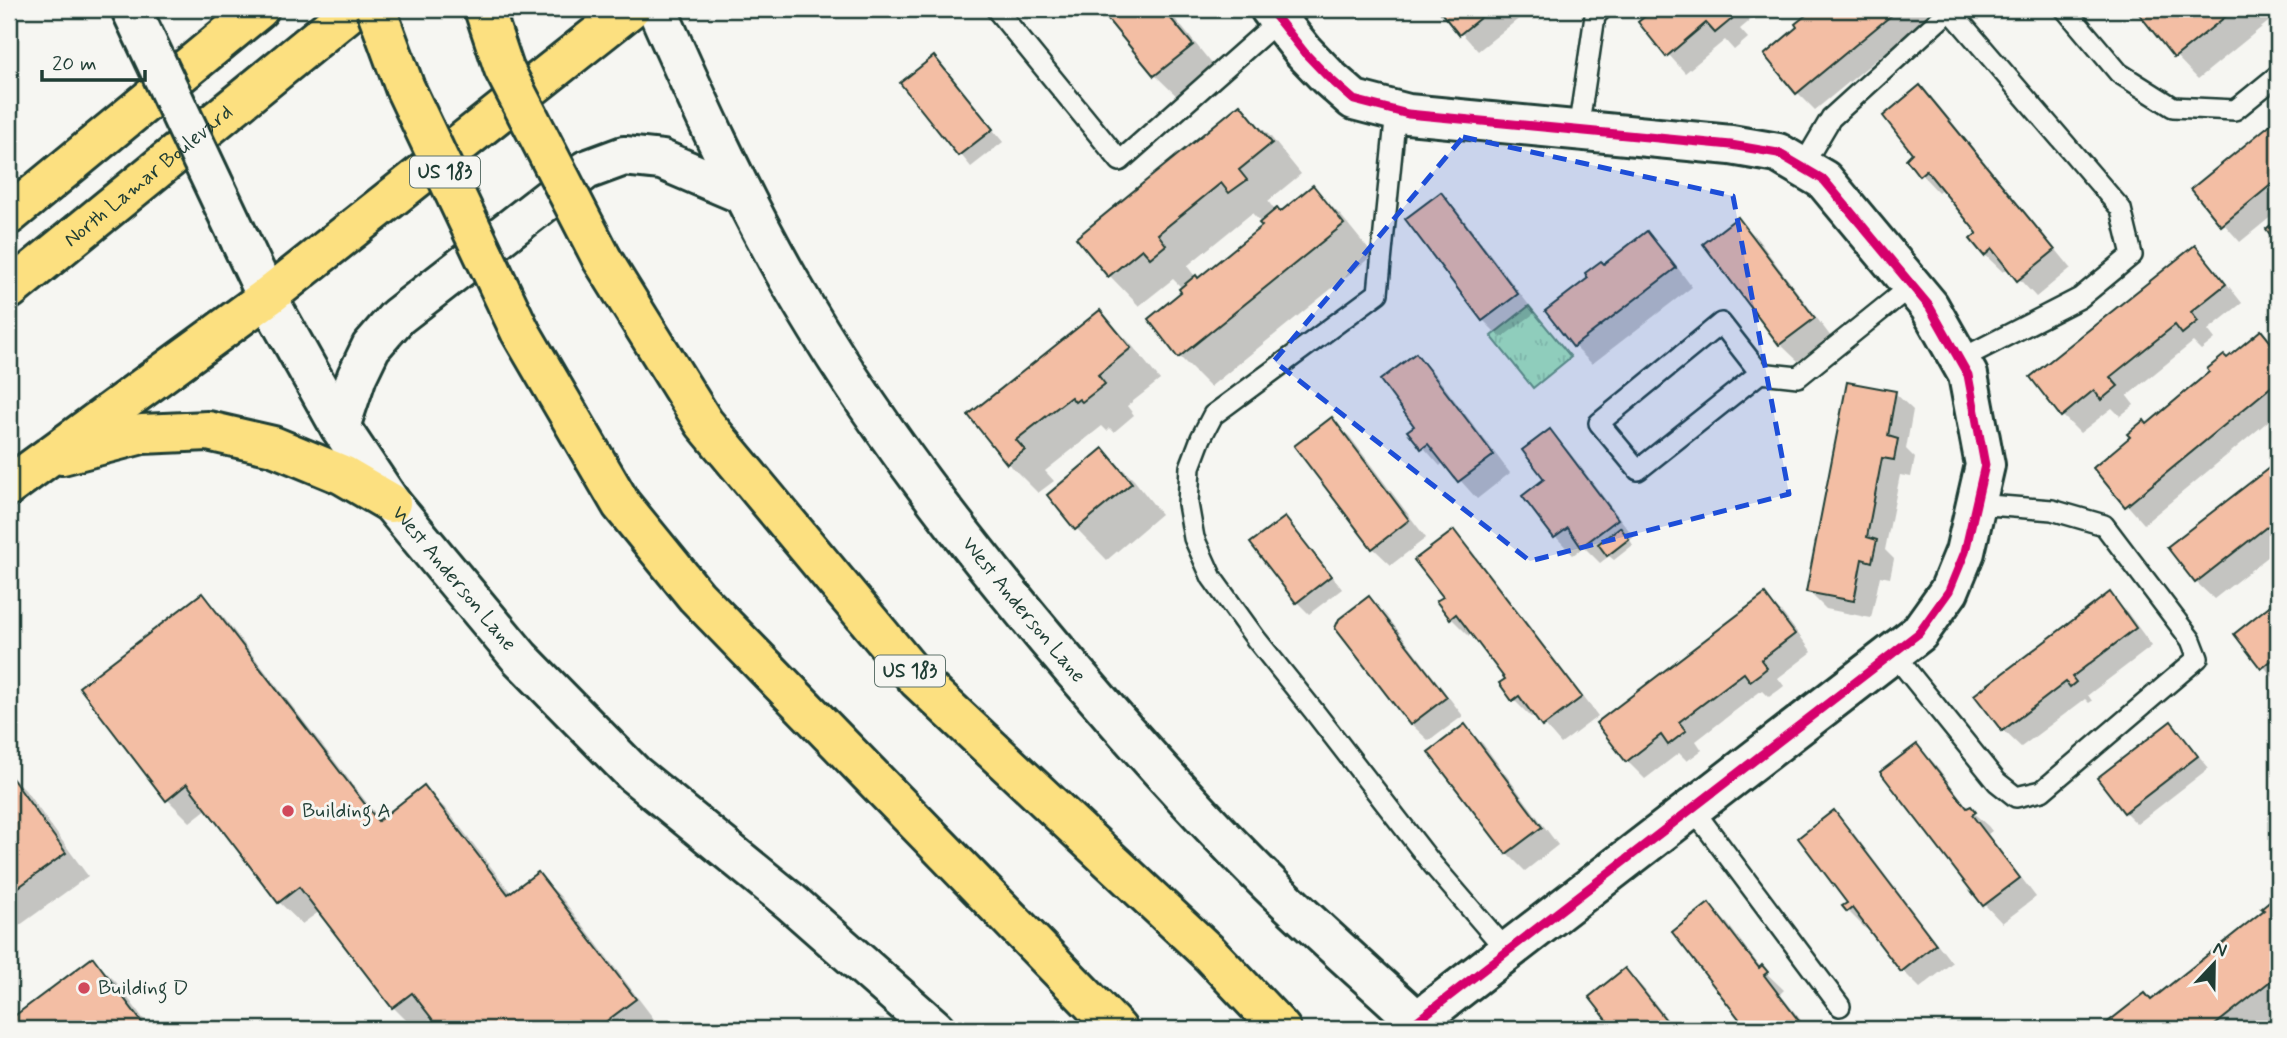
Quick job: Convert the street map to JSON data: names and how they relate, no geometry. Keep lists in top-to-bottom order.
{
  "streets": {
    "main road": ["US 183", "North Lamar Boulevard", "West Anderson Lane"]
  },
  "places": ["Building A", "Building D"],
  "scale_bar": "20 m",
  "north": "top"
}
